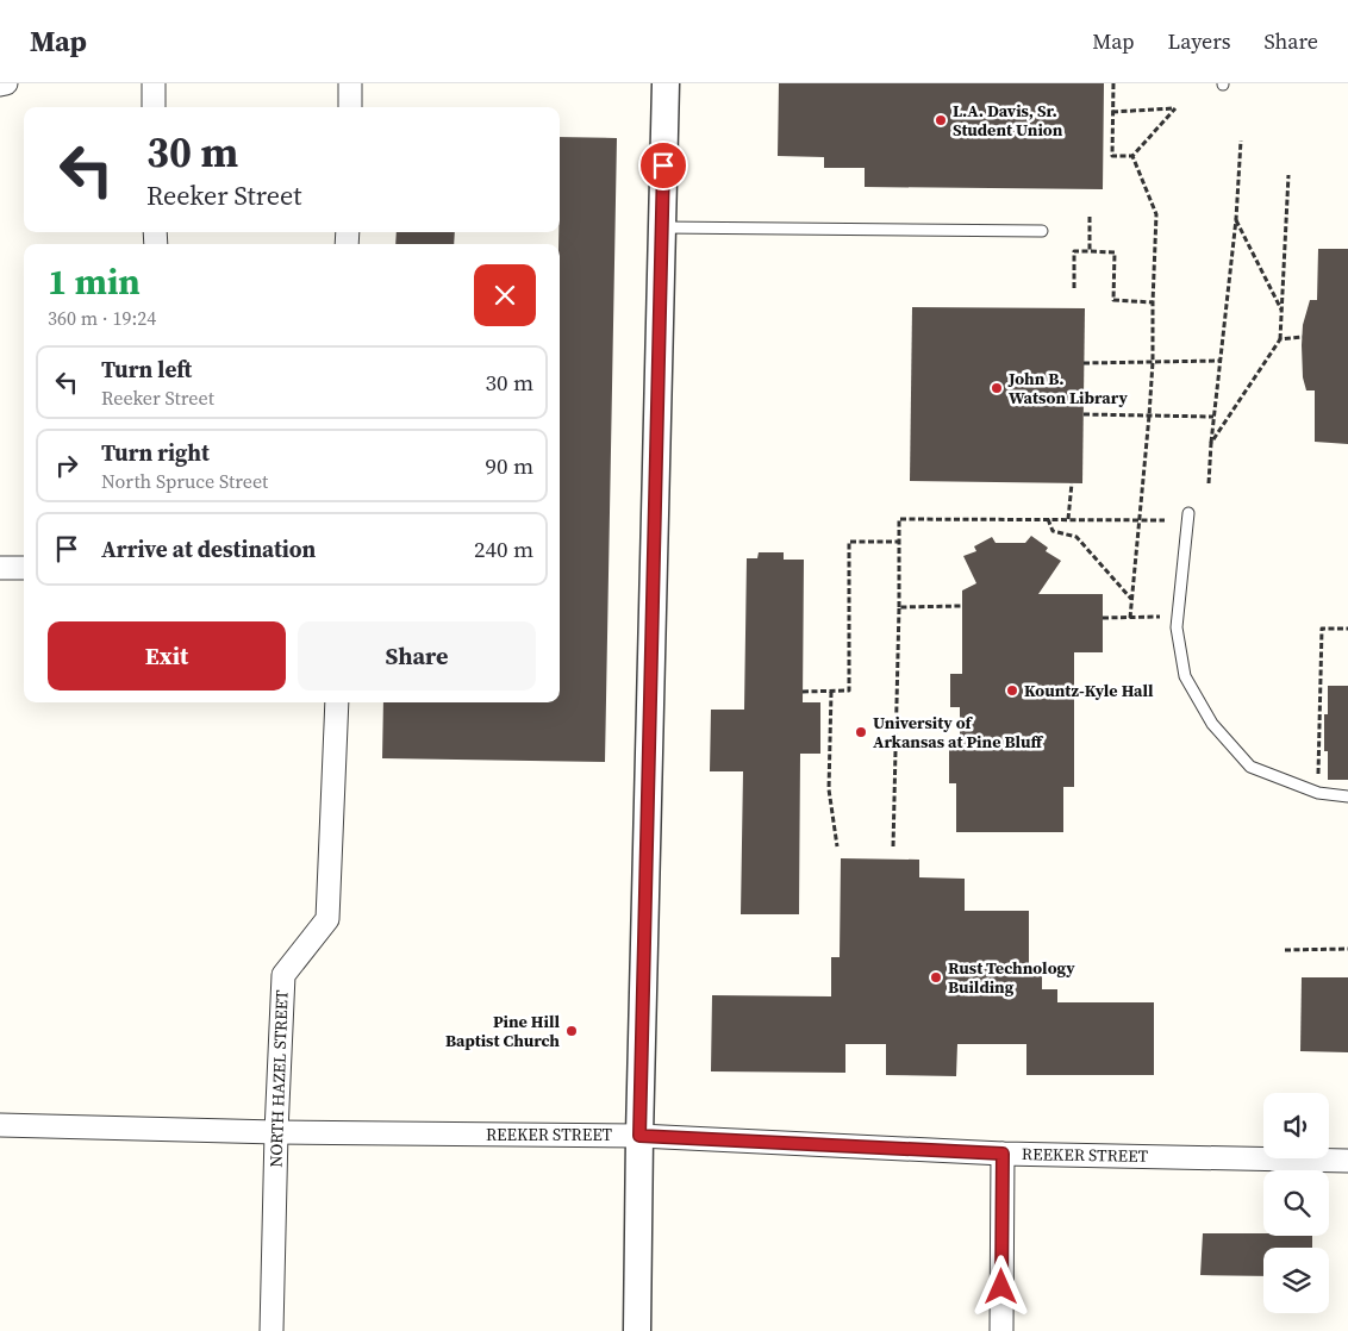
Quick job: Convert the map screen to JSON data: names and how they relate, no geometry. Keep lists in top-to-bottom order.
{
  "streets": {
    "street": ["NORTH HAZEL STREET", "REEKER STREET"]
  },
  "crossings": [
    ["NORTH HAZEL STREET", "REEKER STREET"]
  ],
  "places": [
    "L.A. Davis, Sr. Student Union",
    "John B. Watson Library",
    "Kountz-Kyle Hall",
    "University of Arkansas at Pine Bluff",
    "Rust Technology Building",
    "Pine Hill Baptist Church"
  ],
  "page": {
    "header": "Map",
    "nav": ["Map", "Layers", "Share"],
    "turn": ["30 m", "Reeker Street"],
    "heading": ["1 min", "360 m · 19:24"],
    "list": [
      {
        "name": "Turn left",
        "note": "Reeker Street",
        "value": "30 m"
      },
      {
        "name": "Turn right",
        "note": "North Spruce Street",
        "value": "90 m"
      },
      {
        "name": "Arrive at destination",
        "value": "240 m"
      }
    ],
    "buttons": ["Exit", "Share"]
  }
}
